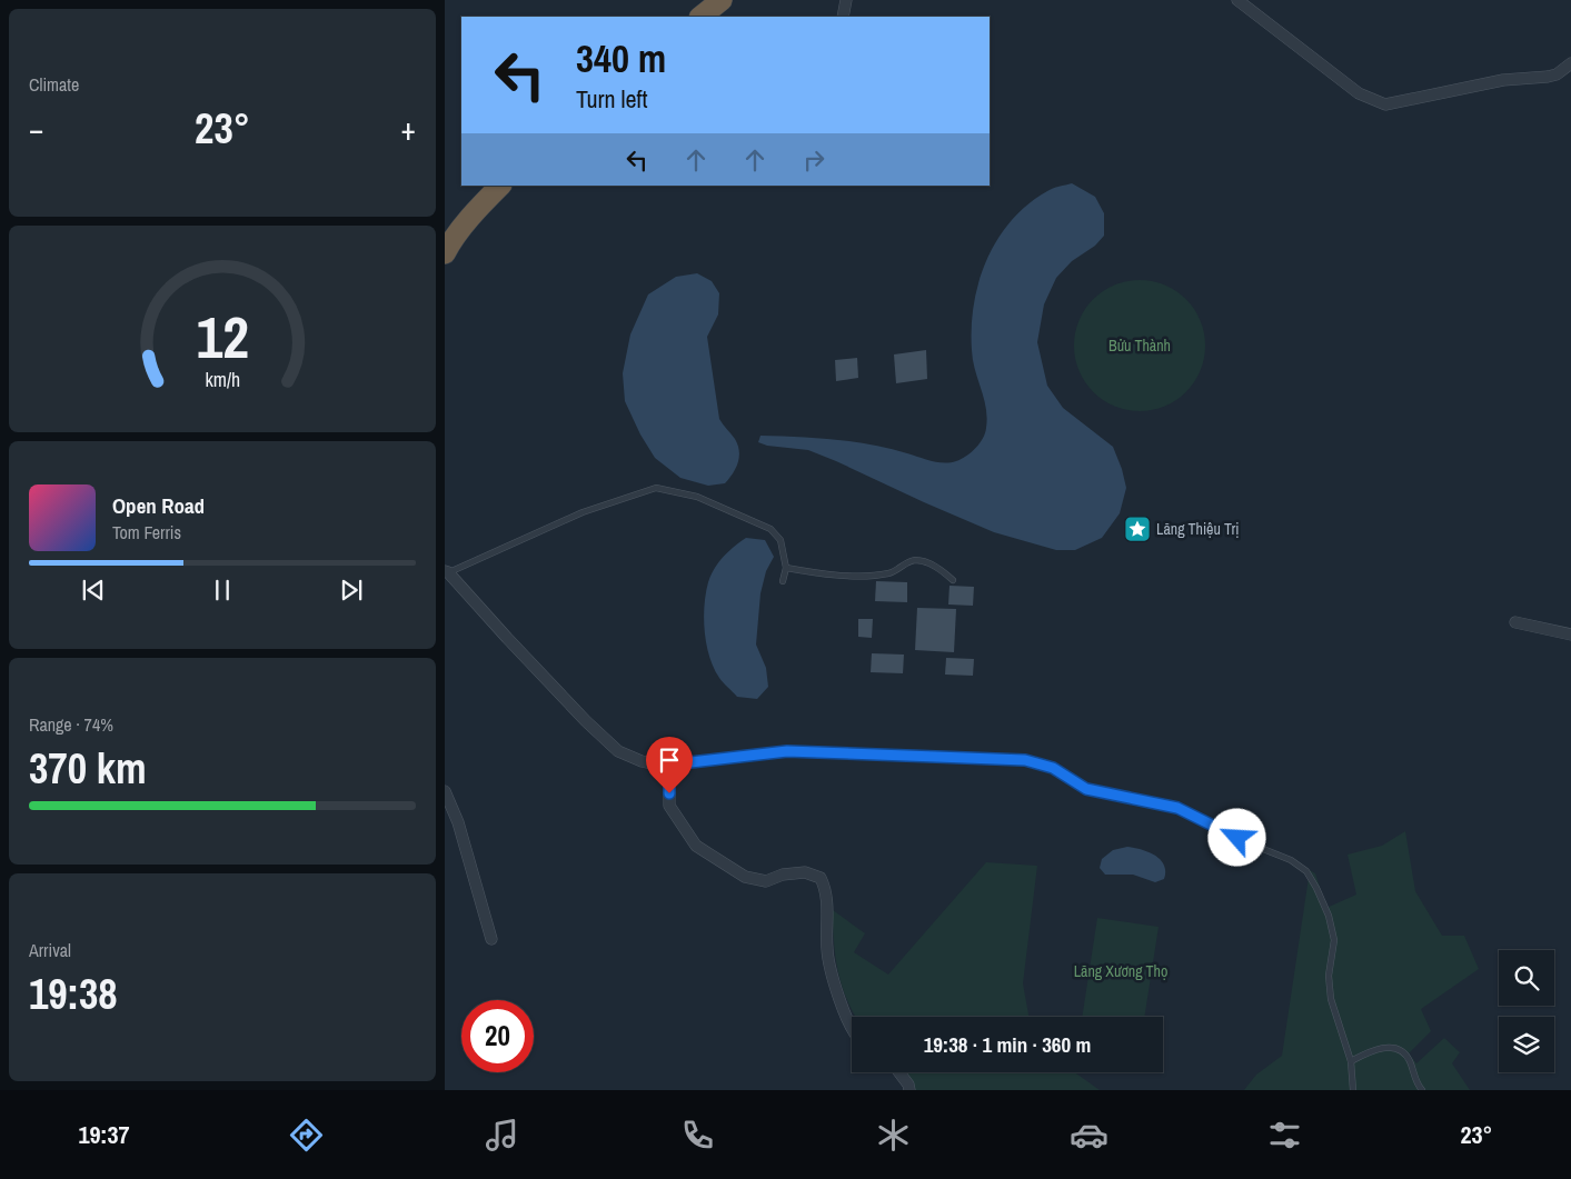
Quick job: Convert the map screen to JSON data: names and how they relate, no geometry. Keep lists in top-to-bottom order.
{
  "parks": ["Bửu Thành", "Lăng Xương Thọ"],
  "places": {
    "place": ["Lăng Thiệu Trị"]
  },
  "page": {
    "tile": [
      "Climate",
      ["Range · 74%", "370 km"],
      ["Arrival", "19:38"]
    ],
    "turn": ["340 m", "Turn left"],
    "heat": ["−", "23°", "+"],
    "song": ["Open Road", "Tom Ferris"],
    "limit": "20",
    "trip": "19:38 · 1 min · 360 m",
    "tabs": ["19:37", "23°"],
    "gauge": ["12", "km/h"]
  }
}
